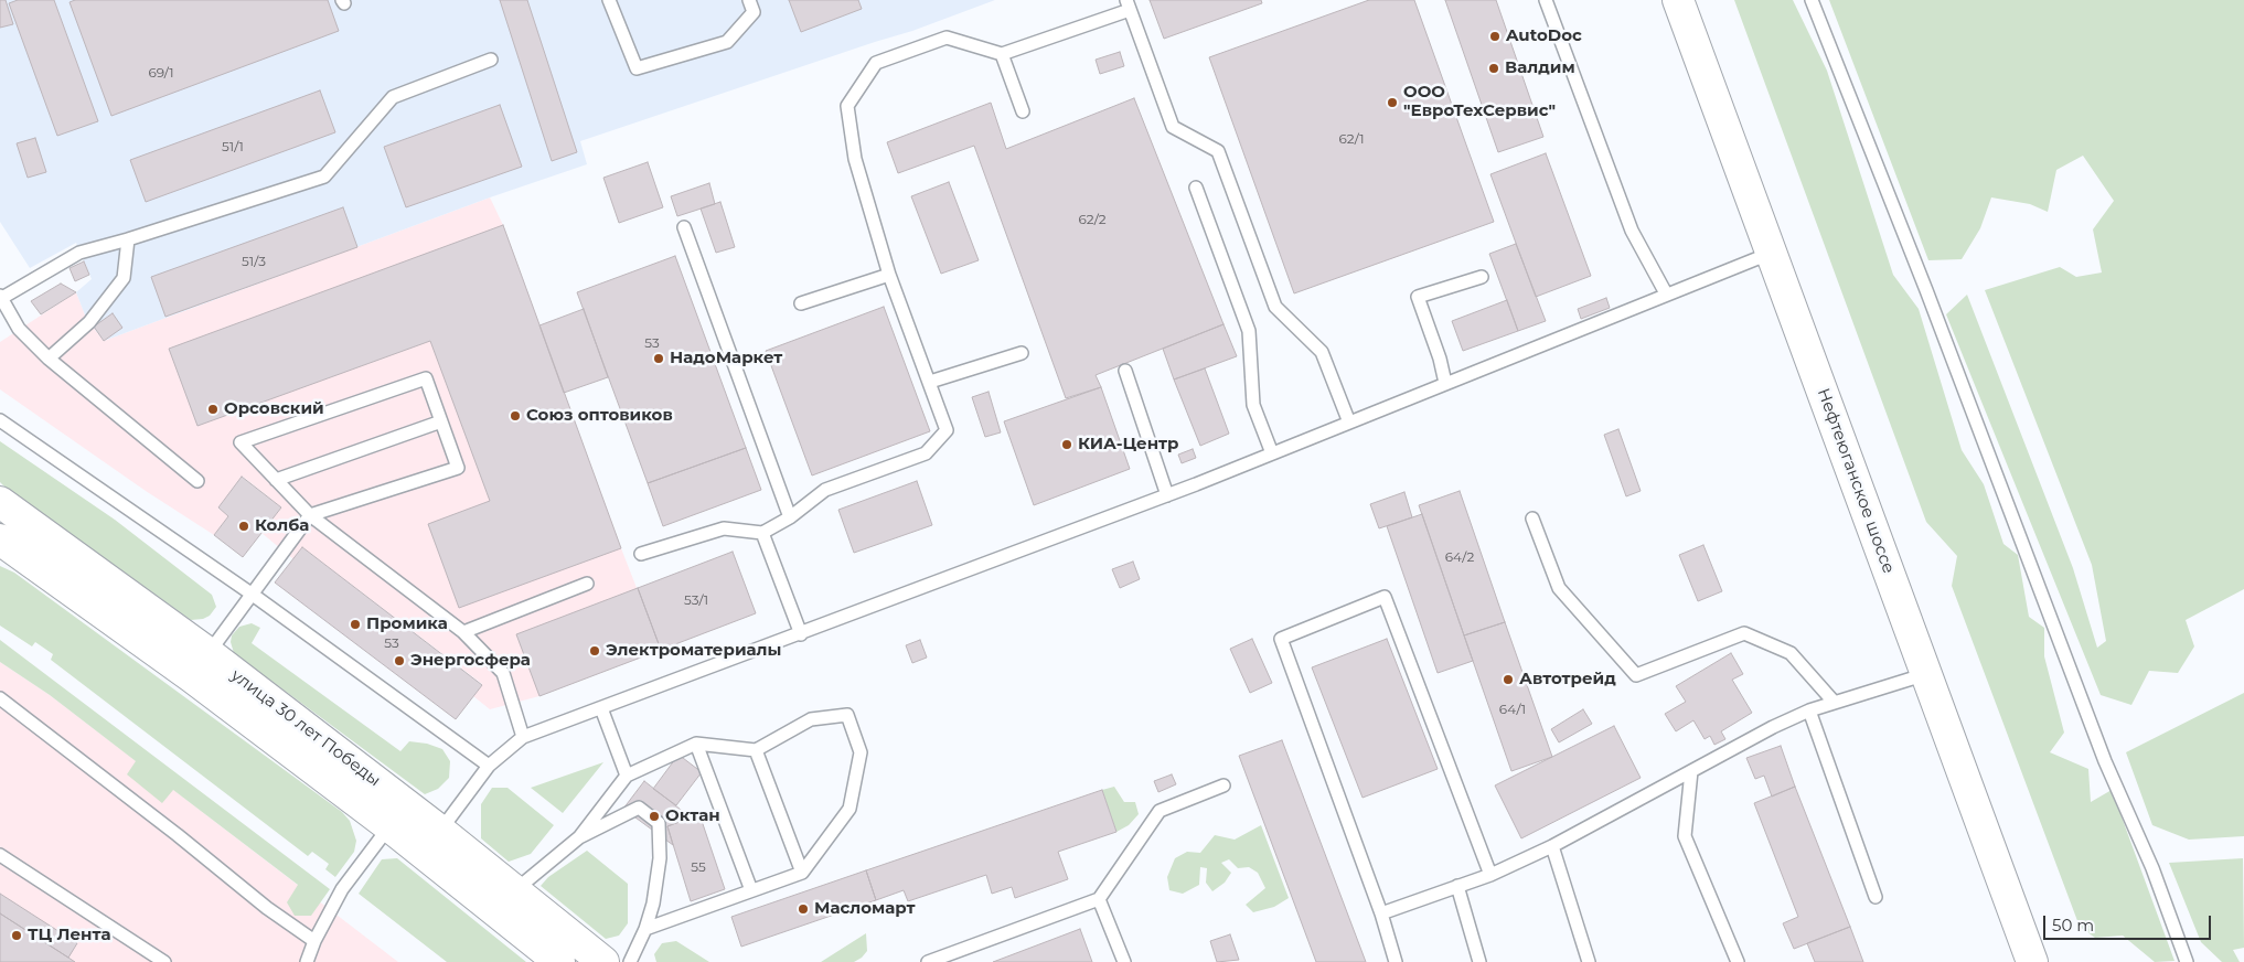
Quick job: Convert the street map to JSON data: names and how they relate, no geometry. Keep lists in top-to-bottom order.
{
  "streets": {
    "main road": ["Нефтеюганское шоссе", "улица 30 лет Победы"]
  },
  "places": [
    "AutoDoc",
    "Валдим",
    "ООО \"ЕвроТехСервис\"",
    "НадоМаркет",
    "Орсовский",
    "Союз оптовиков",
    "КИА-Центр",
    "Колба",
    "Промика",
    "Электроматериалы",
    "Энергосфера",
    "Автотрейд",
    "Октан",
    "Масломарт",
    "ТЦ Лента"
  ],
  "house_numbers": [
    "69/1",
    "62/1",
    "51/1",
    "62/2",
    "51/3",
    "53",
    "64/2",
    "53/1",
    "53",
    "64/1",
    "55"
  ],
  "scale_bar": "50 m"
}
